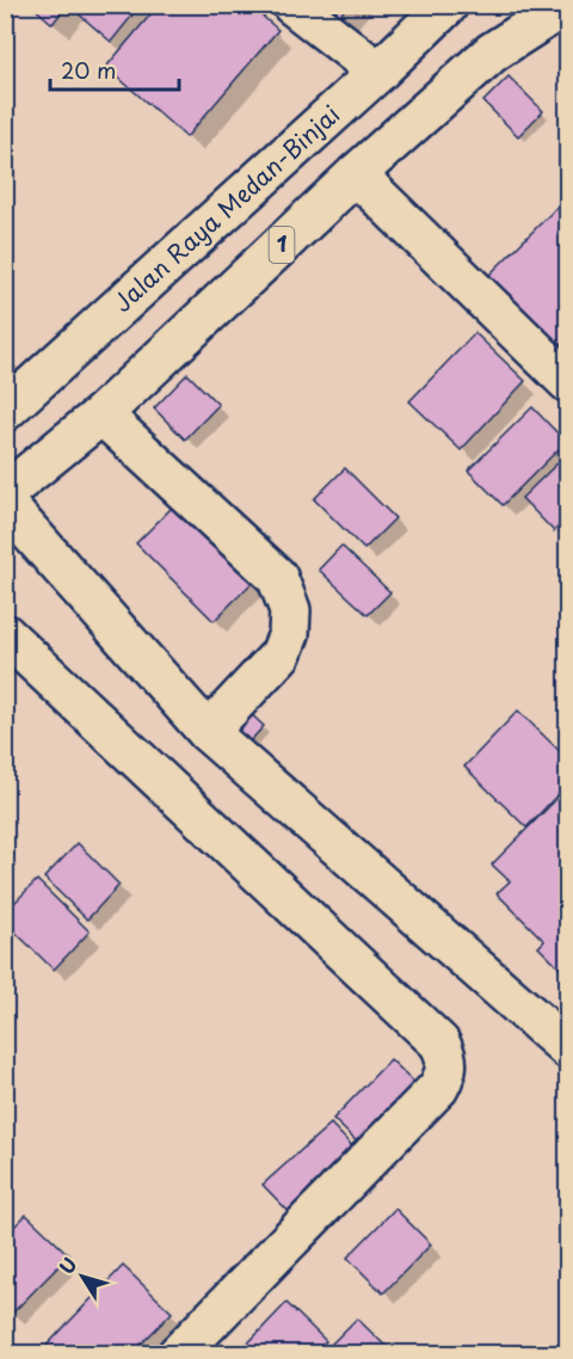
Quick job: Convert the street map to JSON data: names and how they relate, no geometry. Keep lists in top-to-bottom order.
{
  "streets": {
    "street": ["Jalan Raya Medan-Binjai", "1"]
  },
  "scale_bar": "20 m",
  "north": "top left"
}
